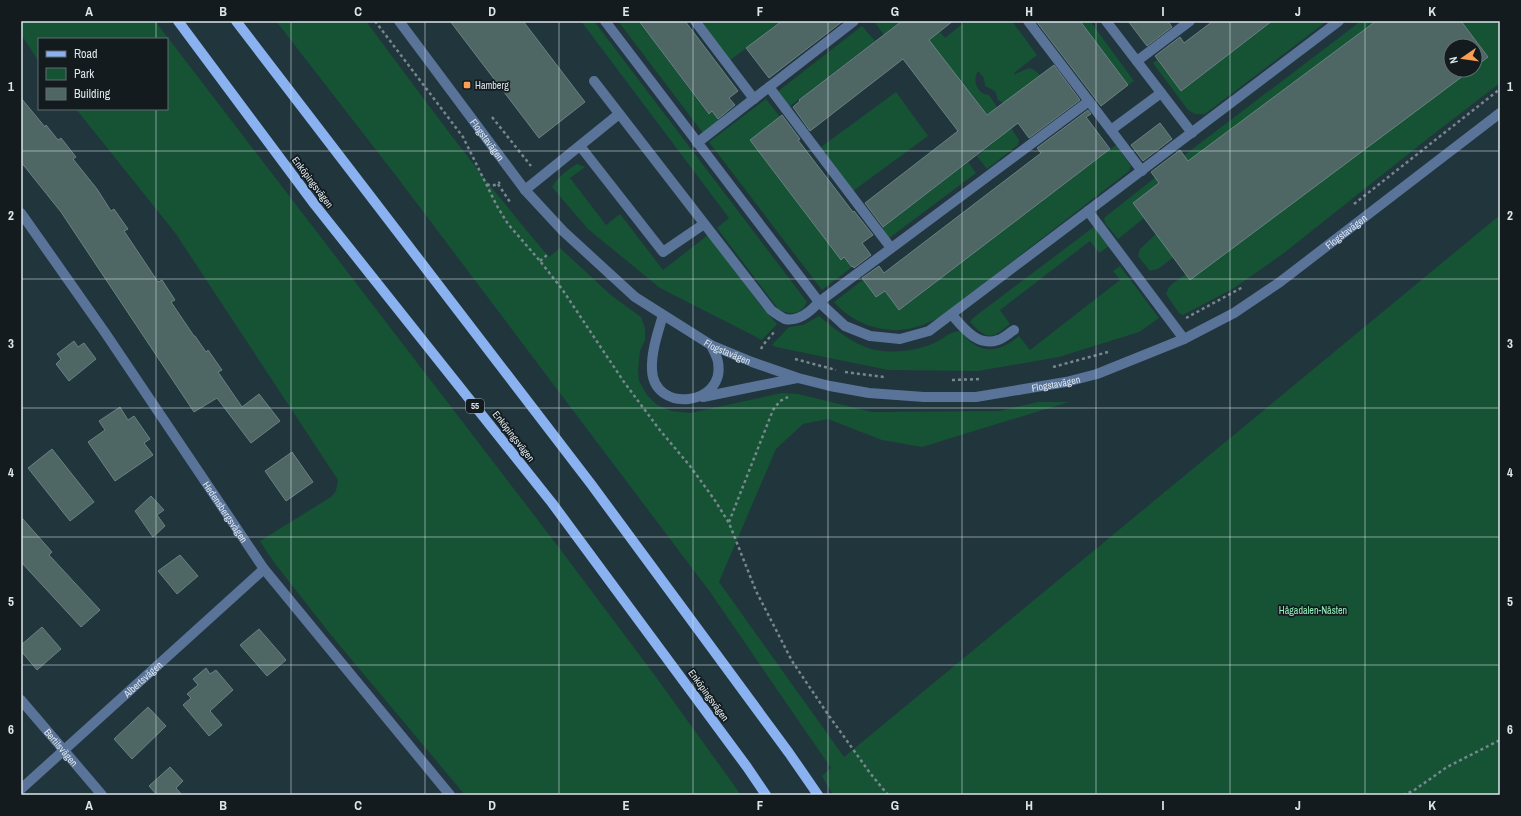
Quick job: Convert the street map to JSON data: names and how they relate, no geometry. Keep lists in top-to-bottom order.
{
  "streets": {
    "main road": ["Enköpingsvägen", "55"],
    "street": [
      "Flogstavägen",
      "Hedensbergsvägen",
      "Albertsvägen",
      "Bertilsvägen"
    ]
  },
  "crossings": [
    ["Hedensbergsvägen", "Albertsvägen"],
    ["Albertsvägen", "Bertilsvägen"]
  ],
  "parks": ["Hågadalen-Nåsten"],
  "places": {
    "transit": ["Hamberg"]
  },
  "legend": ["Road", "Park", "Building"],
  "north": "left",
  "grid": {
    "columns": [
      "A",
      "B",
      "C",
      "D",
      "E",
      "F",
      "G",
      "H",
      "I",
      "J",
      "K"
    ],
    "rows": [
      "1",
      "2",
      "3",
      "4",
      "5",
      "6"
    ]
  }
}
